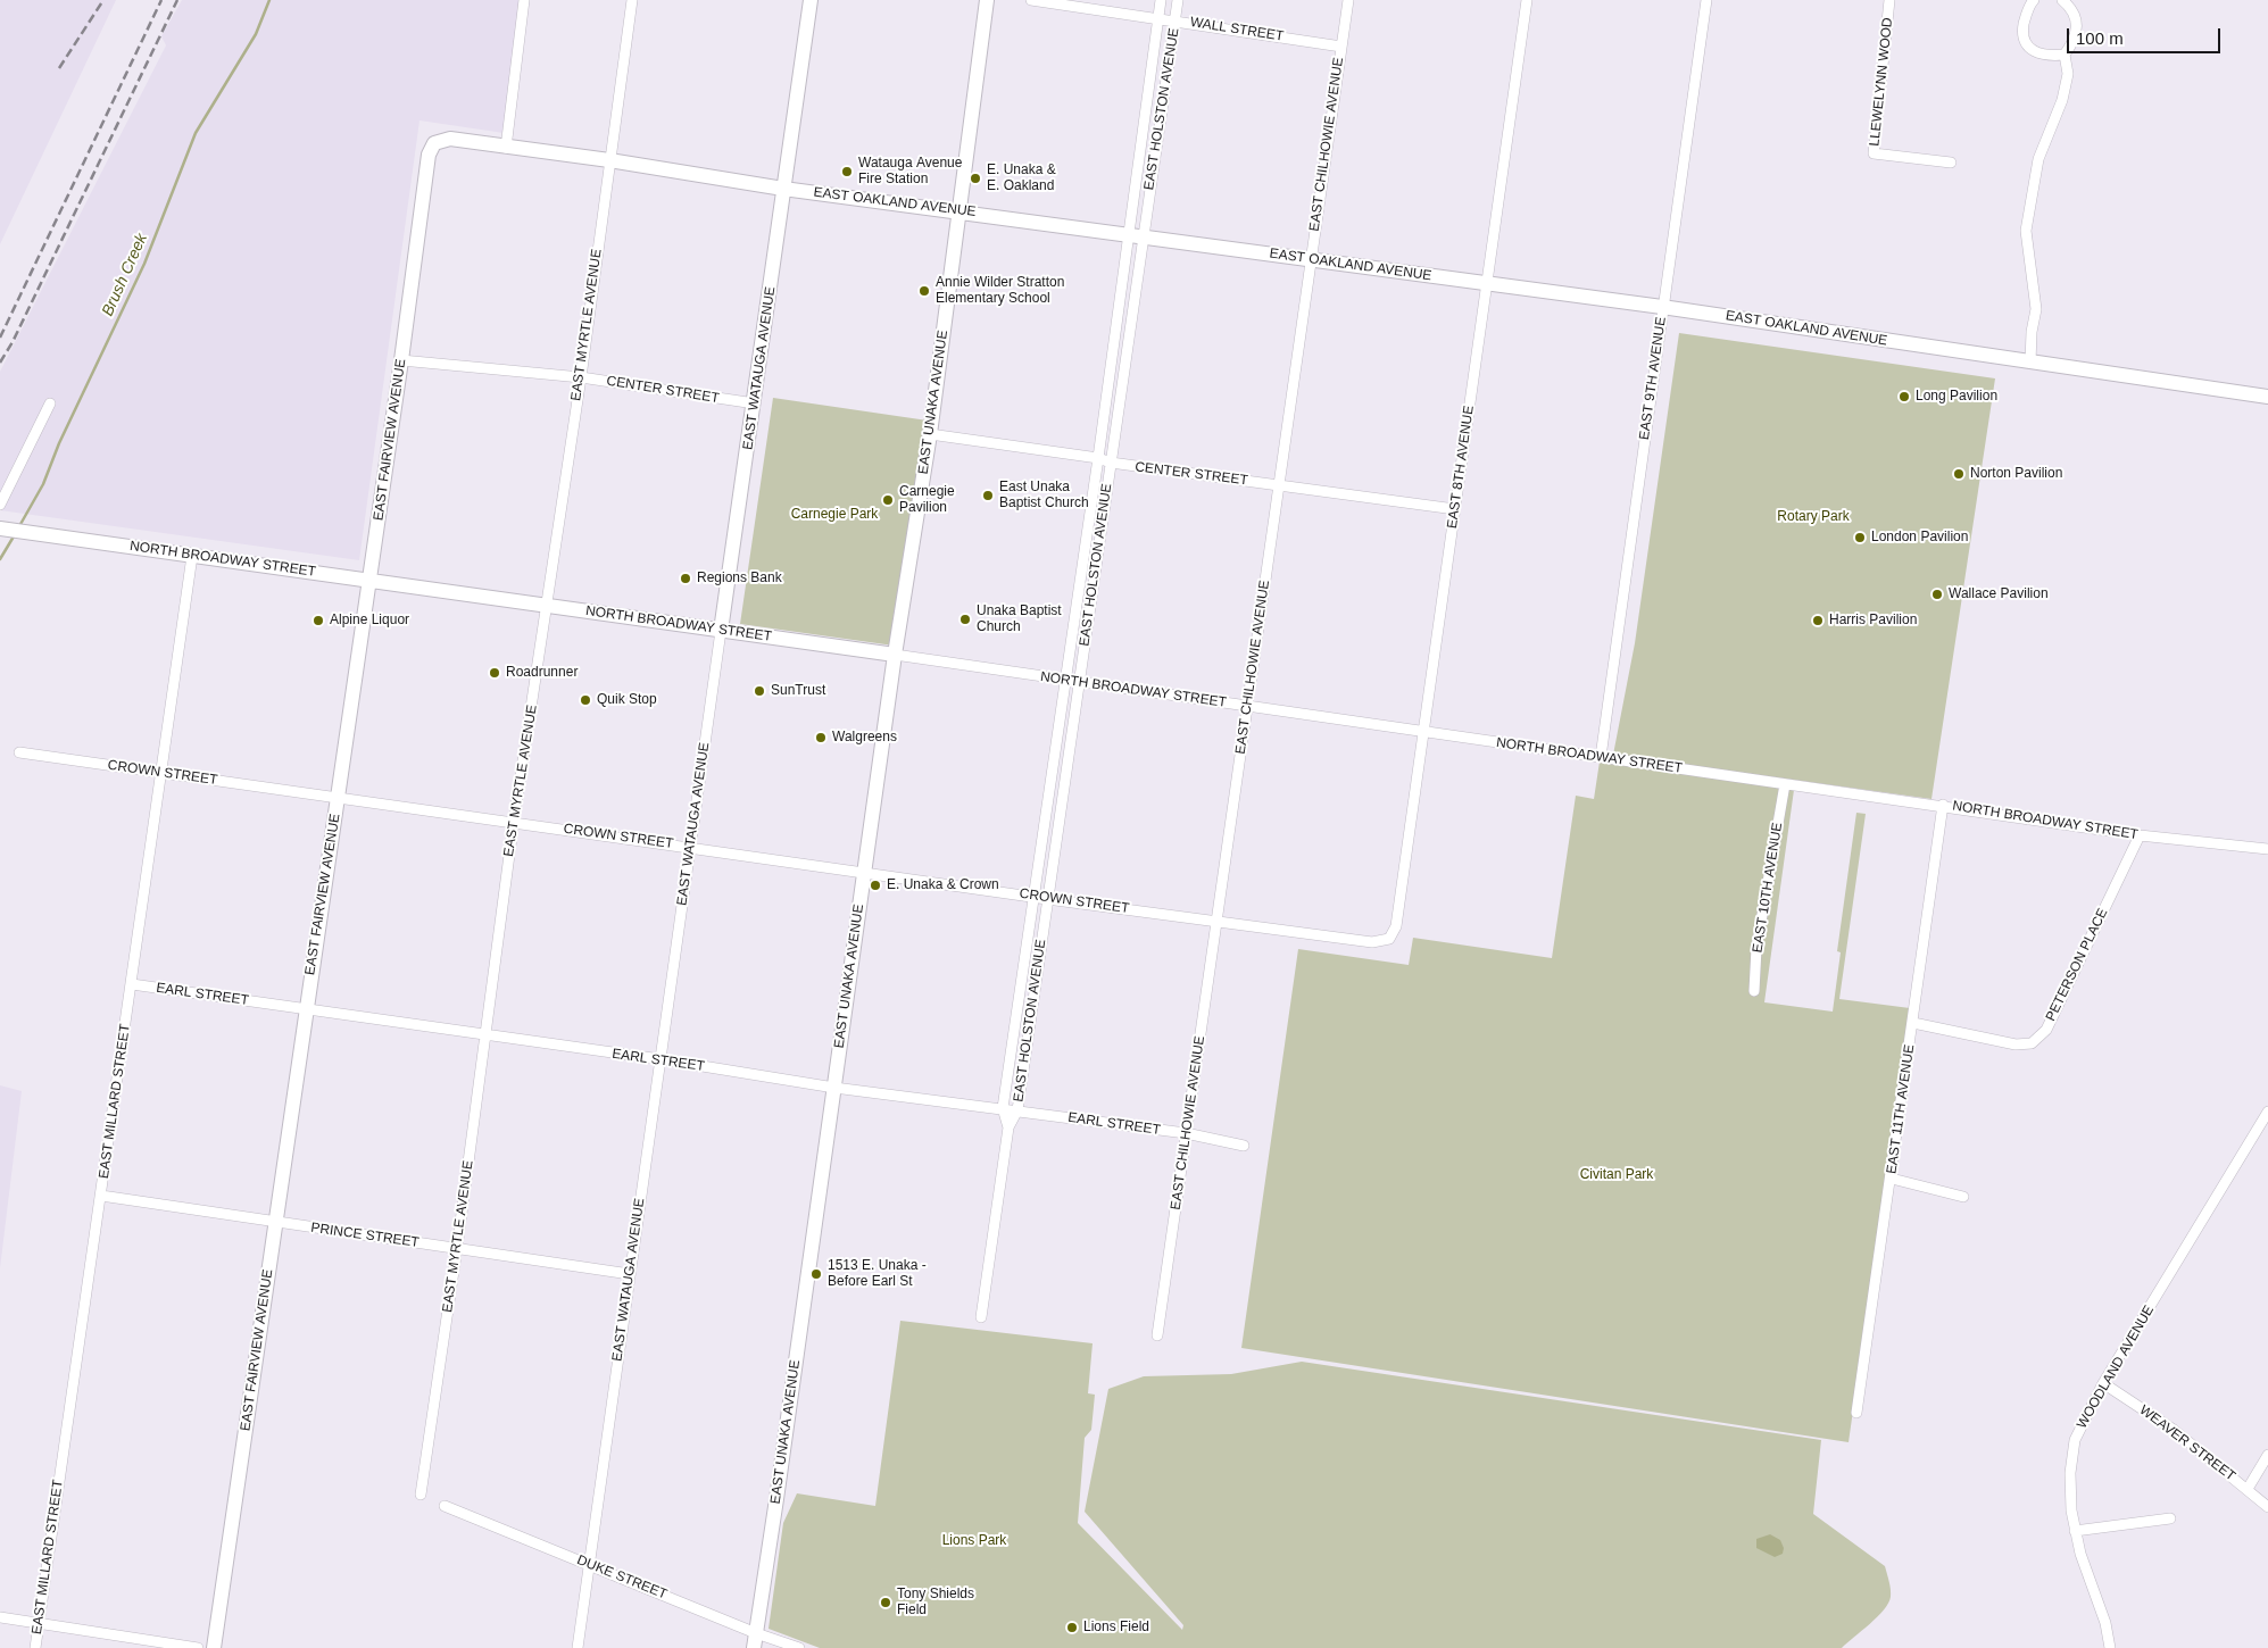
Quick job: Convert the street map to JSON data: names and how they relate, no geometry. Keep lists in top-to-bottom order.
{
  "streets": {
    "main road": [
      "EAST OAKLAND AVENUE",
      "EAST WATAUGA AVENUE",
      "EAST UNAKA AVENUE",
      "EAST FAIRVIEW AVENUE",
      "NORTH BROADWAY STREET"
    ],
    "street": [
      "WALL STREET",
      "LLEWELYNN WOOD",
      "EAST HOLSTON AVENUE",
      "EAST CHILHOWIE AVENUE",
      "EAST MYRTLE AVENUE",
      "EAST 9TH AVENUE",
      "CENTER STREET",
      "EAST 8TH AVENUE",
      "CROWN STREET",
      "EAST 10TH AVENUE",
      "PETERSON PLACE",
      "EARL STREET",
      "EAST MILLARD STREET",
      "EAST 11TH AVENUE",
      "PRINCE STREET",
      "WOODLAND AVENUE",
      "WEAVER STREET",
      "DUKE STREET"
    ]
  },
  "crossings": [
    ["WALL STREET", "EAST HOLSTON AVENUE"],
    ["WALL STREET", "EAST CHILHOWIE AVENUE"],
    ["EAST HOLSTON AVENUE", "EAST OAKLAND AVENUE"],
    ["EAST HOLSTON AVENUE", "CENTER STREET"],
    ["EAST HOLSTON AVENUE", "NORTH BROADWAY STREET"],
    ["EAST HOLSTON AVENUE", "CROWN STREET"],
    ["EAST HOLSTON AVENUE", "EARL STREET"],
    ["EAST CHILHOWIE AVENUE", "EAST OAKLAND AVENUE"],
    ["EAST CHILHOWIE AVENUE", "CENTER STREET"],
    ["EAST CHILHOWIE AVENUE", "NORTH BROADWAY STREET"],
    ["EAST CHILHOWIE AVENUE", "CROWN STREET"],
    ["EAST CHILHOWIE AVENUE", "EARL STREET"],
    ["EAST OAKLAND AVENUE", "EAST MYRTLE AVENUE"],
    ["EAST OAKLAND AVENUE", "EAST WATAUGA AVENUE"],
    ["EAST OAKLAND AVENUE", "EAST 9TH AVENUE"],
    ["EAST OAKLAND AVENUE", "EAST UNAKA AVENUE"],
    ["EAST OAKLAND AVENUE", "EAST FAIRVIEW AVENUE"],
    ["EAST OAKLAND AVENUE", "EAST 8TH AVENUE"],
    ["EAST MYRTLE AVENUE", "CENTER STREET"],
    ["EAST MYRTLE AVENUE", "NORTH BROADWAY STREET"],
    ["EAST MYRTLE AVENUE", "CROWN STREET"],
    ["EAST MYRTLE AVENUE", "EARL STREET"],
    ["EAST MYRTLE AVENUE", "PRINCE STREET"],
    ["EAST WATAUGA AVENUE", "CENTER STREET"],
    ["EAST WATAUGA AVENUE", "NORTH BROADWAY STREET"],
    ["EAST WATAUGA AVENUE", "CROWN STREET"],
    ["EAST WATAUGA AVENUE", "EARL STREET"],
    ["EAST WATAUGA AVENUE", "PRINCE STREET"],
    ["EAST WATAUGA AVENUE", "DUKE STREET"],
    ["EAST 9TH AVENUE", "NORTH BROADWAY STREET"],
    ["CENTER STREET", "EAST UNAKA AVENUE"],
    ["CENTER STREET", "EAST FAIRVIEW AVENUE"],
    ["CENTER STREET", "EAST 8TH AVENUE"],
    ["EAST UNAKA AVENUE", "NORTH BROADWAY STREET"],
    ["EAST UNAKA AVENUE", "CROWN STREET"],
    ["EAST UNAKA AVENUE", "EARL STREET"],
    ["EAST UNAKA AVENUE", "DUKE STREET"],
    ["EAST FAIRVIEW AVENUE", "NORTH BROADWAY STREET"],
    ["EAST FAIRVIEW AVENUE", "CROWN STREET"],
    ["EAST FAIRVIEW AVENUE", "EARL STREET"],
    ["EAST FAIRVIEW AVENUE", "PRINCE STREET"],
    ["EAST 8TH AVENUE", "NORTH BROADWAY STREET"],
    ["EAST 8TH AVENUE", "CROWN STREET"],
    ["NORTH BROADWAY STREET", "EAST 10TH AVENUE"],
    ["NORTH BROADWAY STREET", "PETERSON PLACE"],
    ["NORTH BROADWAY STREET", "EAST MILLARD STREET"],
    ["NORTH BROADWAY STREET", "EAST 11TH AVENUE"],
    ["CROWN STREET", "EAST MILLARD STREET"],
    ["PETERSON PLACE", "EAST 11TH AVENUE"],
    ["EARL STREET", "EAST MILLARD STREET"],
    ["EAST MILLARD STREET", "PRINCE STREET"],
    ["WOODLAND AVENUE", "WEAVER STREET"]
  ],
  "water": ["Brush Creek"],
  "parks": [
    "Carnegie Park",
    "Rotary Park",
    "Civitan Park",
    "Lions Park"
  ],
  "places": [
    "Watauga Avenue Fire Station",
    "E. Unaka & E. Oakland",
    "Annie Wilder Stratton Elementary School",
    "Long Pavilion",
    "Norton Pavilion",
    "East Unaka Baptist Church",
    "Carnegie Pavilion",
    "London Pavilion",
    "Regions Bank",
    "Wallace Pavilion",
    "Unaka Baptist Church",
    "Alpine Liquor",
    "Harris Pavilion",
    "Roadrunner",
    "SunTrust",
    "Quik Stop",
    "Walgreens",
    "E. Unaka & Crown",
    "1513 E. Unaka - Before Earl St",
    "Tony Shields Field",
    "Lions Field"
  ],
  "scale_bar": "100 m"
}
